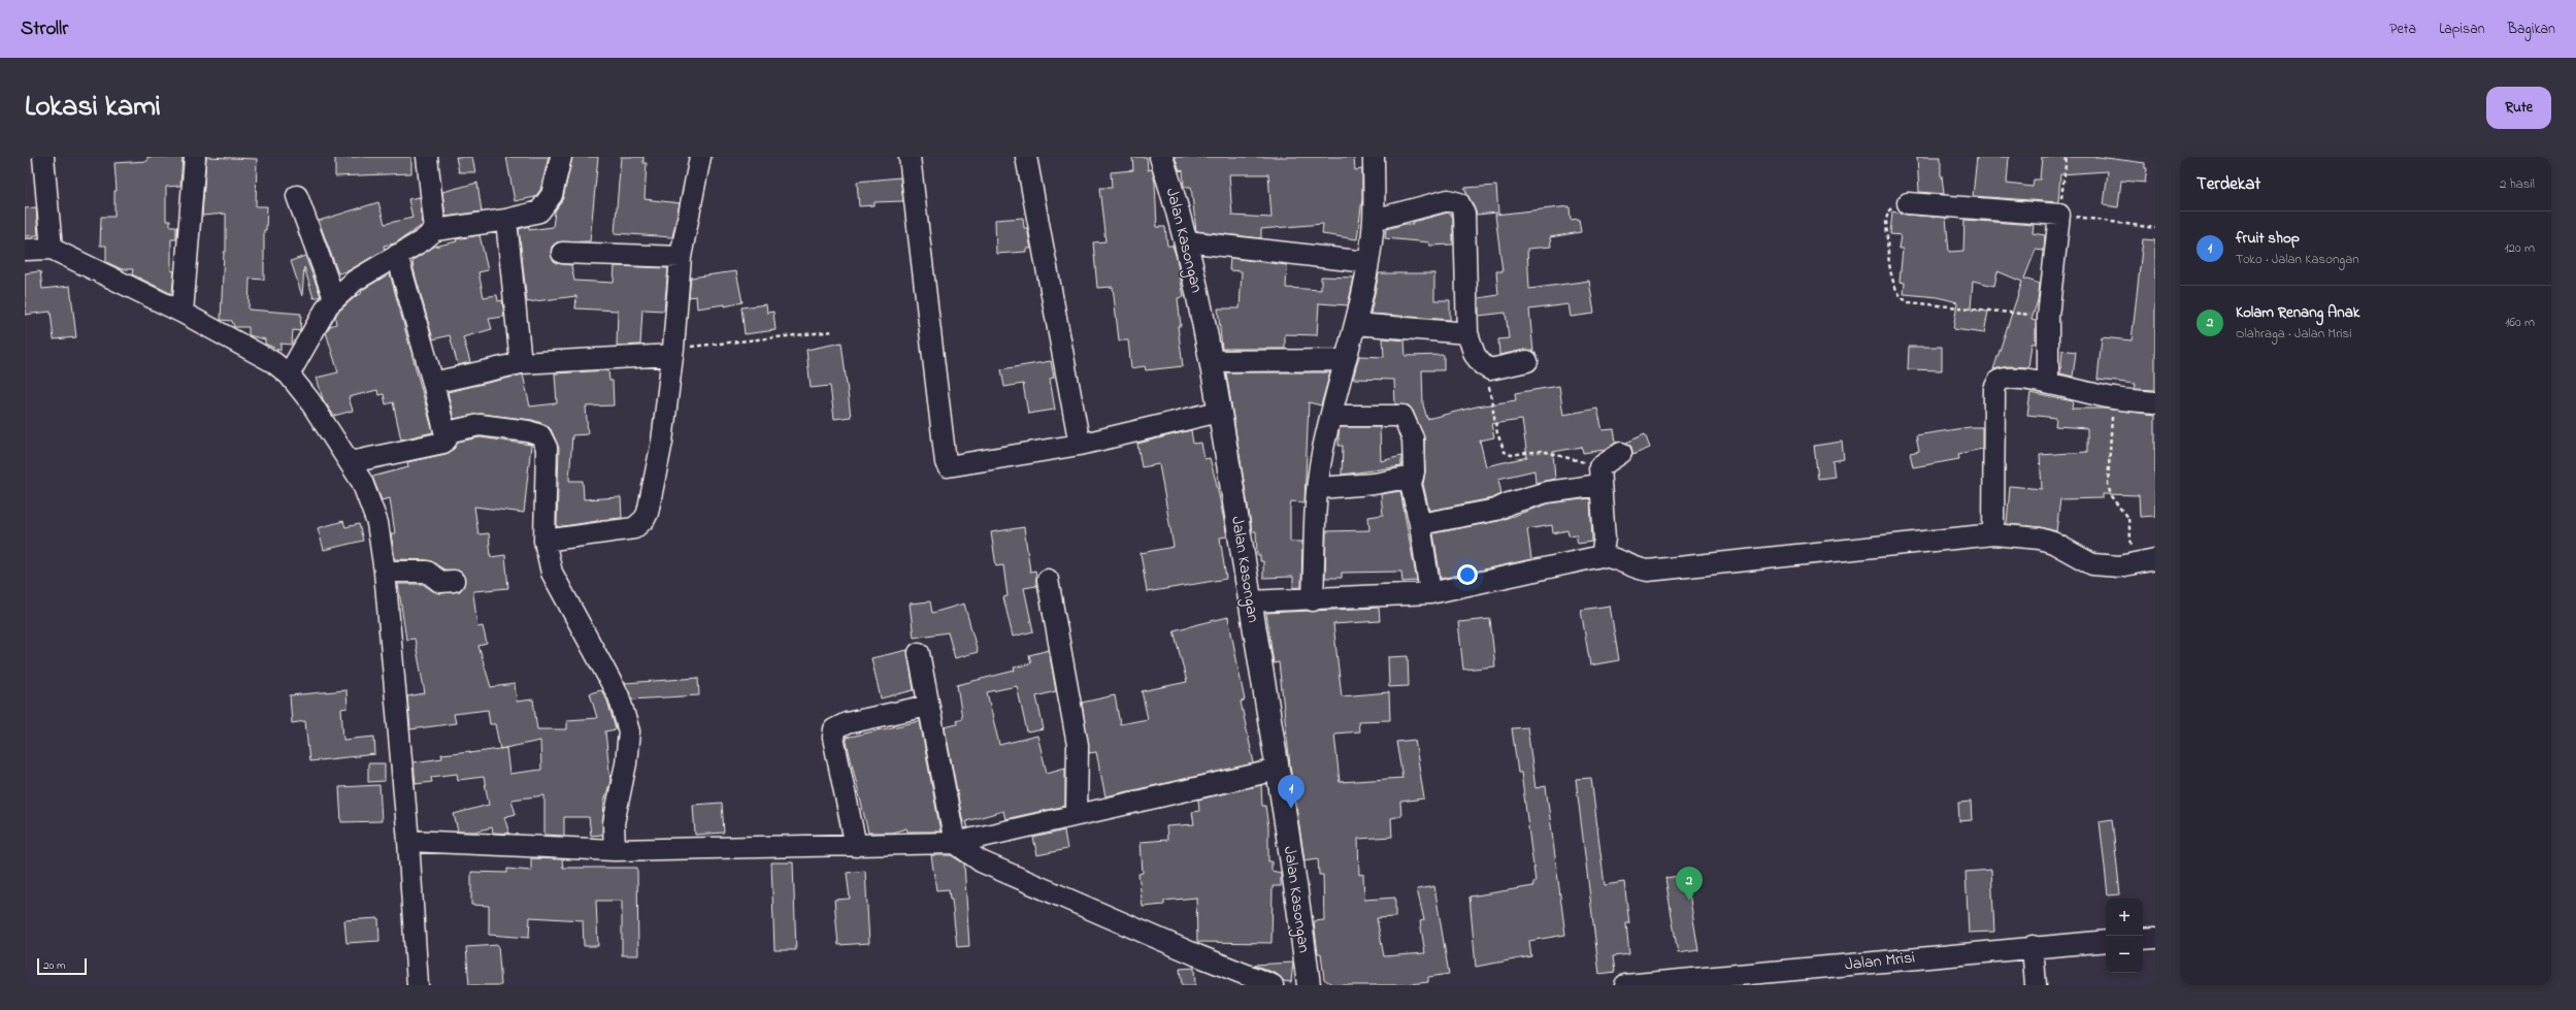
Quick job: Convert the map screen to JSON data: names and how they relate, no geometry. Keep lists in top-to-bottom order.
{
  "streets": {
    "main road": ["Jalan Kasongan"],
    "street": ["Jalan Mrisi"]
  },
  "scale_bar": "20 m",
  "page": {
    "header": "Strollr",
    "nav": ["Peta", "Lapisan", "Bagikan"],
    "title": "Lokasi kami",
    "buttons": "Rute",
    "heading": ["Terdekat", "2 hasil"],
    "list": [
      {
        "mark": "1",
        "name": "fruit shop",
        "note": "Toko · Jalan Kasongan",
        "value": "120 m"
      },
      {
        "mark": "2",
        "name": "Kolam Renang Anak",
        "note": "Olahraga · Jalan Mrisi",
        "value": "160 m"
      }
    ],
    "pins": ["1", "2"],
    "map_buttons": ["+", "−"],
    "scale": "20 m"
  }
}
